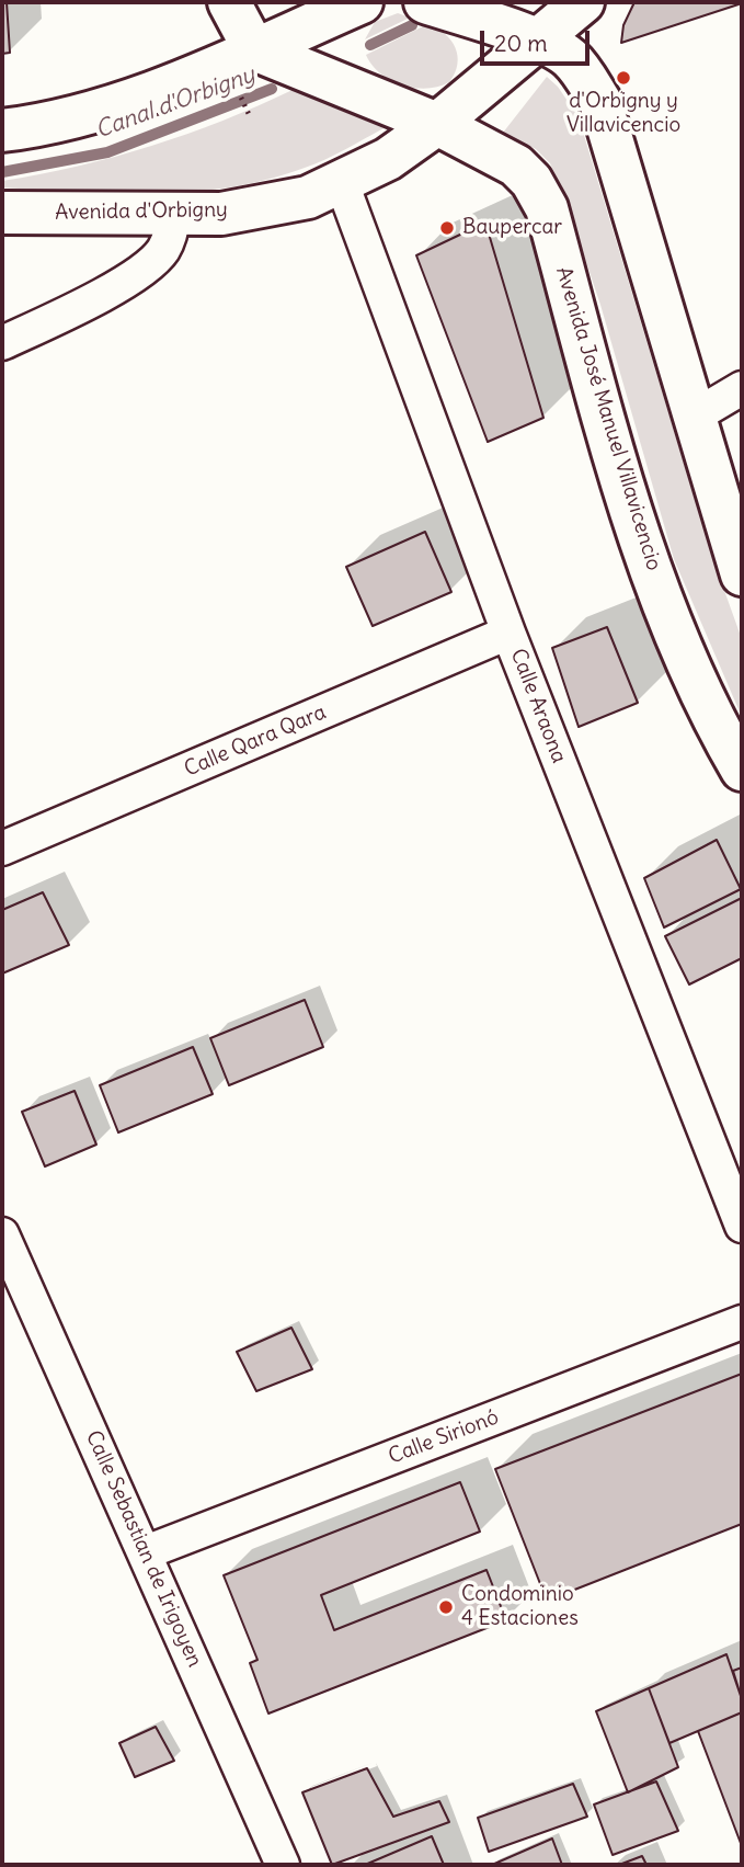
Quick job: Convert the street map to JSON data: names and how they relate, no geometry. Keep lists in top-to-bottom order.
{
  "streets": {
    "main road": ["Avenida d'Orbigny", "Avenida José Manuel Villavicencio"],
    "street": [
      "Calle Araona",
      "Calle Qara Qara",
      "Calle Sirionó",
      "Calle Sebastian de Irigoyen"
    ]
  },
  "crossings": [
    ["Avenida d'Orbigny", "Avenida José Manuel Villavicencio"],
    ["Avenida d'Orbigny", "Calle Araona"],
    ["Calle Araona", "Calle Qara Qara"],
    ["Calle Sirionó", "Calle Sebastian de Irigoyen"]
  ],
  "water": ["Canal d'Orbigny"],
  "places": ["d'Orbigny y Villavicencio", "Baupercar", "Condominio 4 Estaciones"],
  "scale_bar": "20 m"
}
